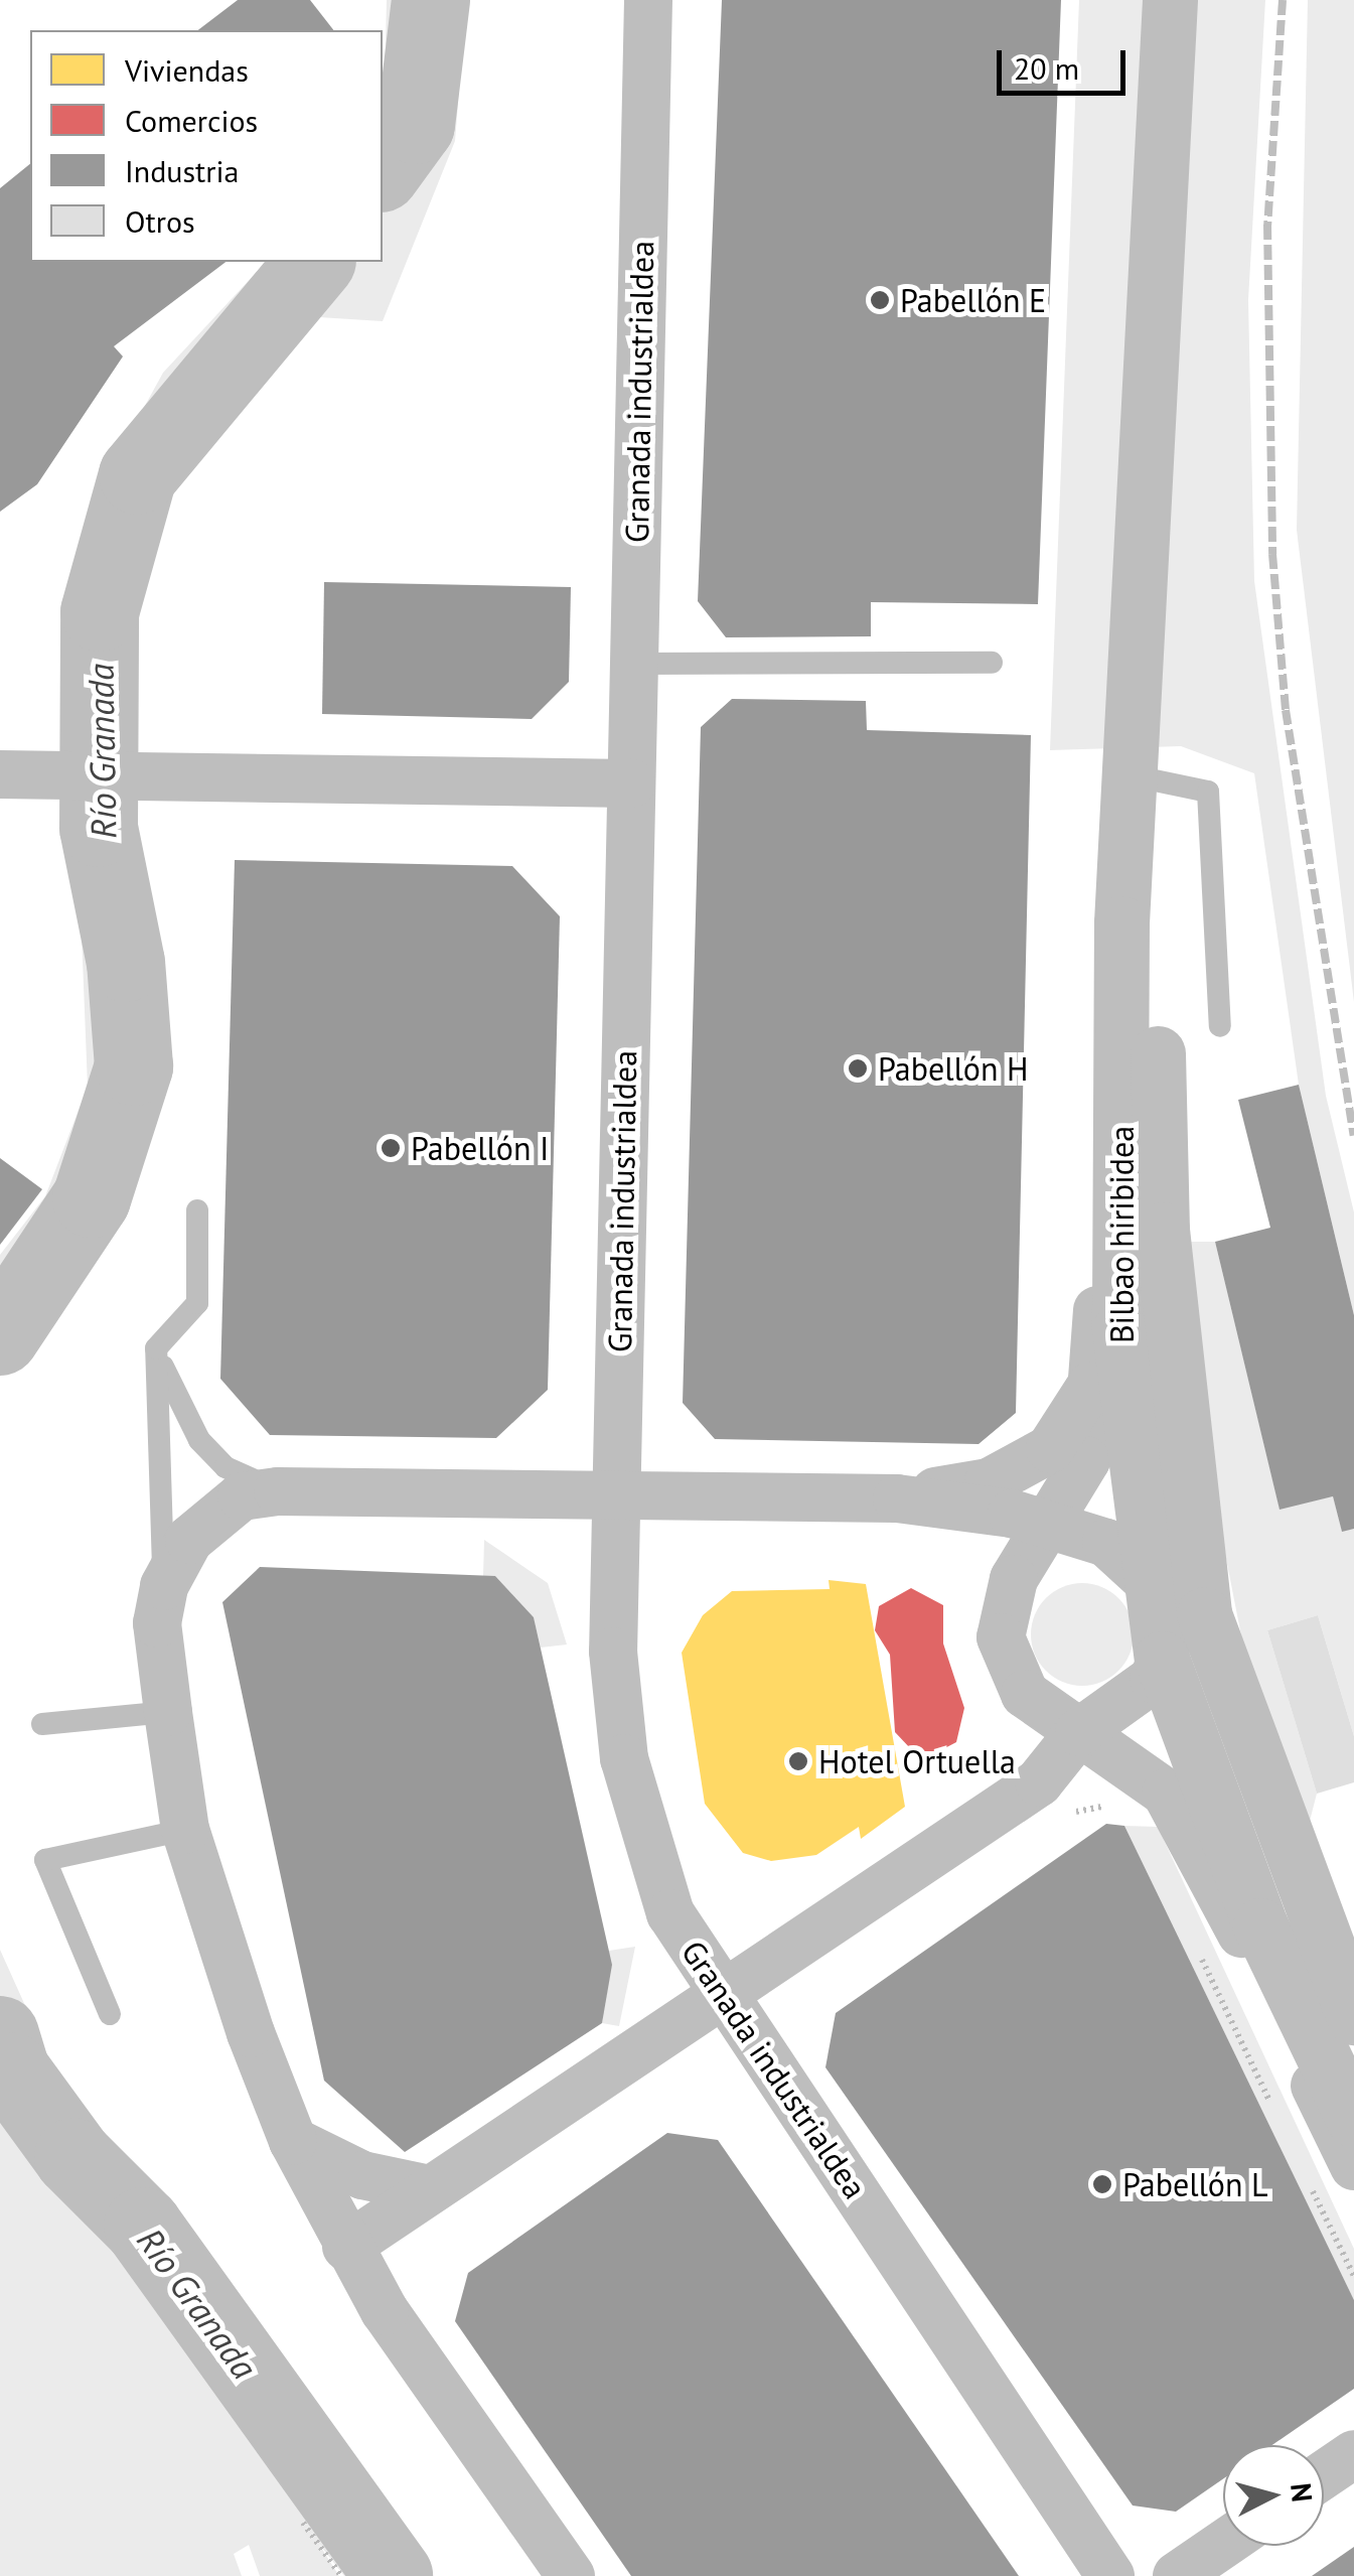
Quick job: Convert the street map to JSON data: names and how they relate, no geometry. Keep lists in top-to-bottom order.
{
  "streets": {
    "street": ["Granada industrialdea", "Bilbao hiribidea"]
  },
  "water": ["Río Granada"],
  "places": [
    "Pabellón E",
    "Pabellón H",
    "Pabellón I",
    "Hotel Ortuella",
    "Pabellón L"
  ],
  "legend": [
    "Viviendas",
    "Comercios",
    "Industria",
    "Otros"
  ],
  "scale_bar": "20 m",
  "north": "right"
}
